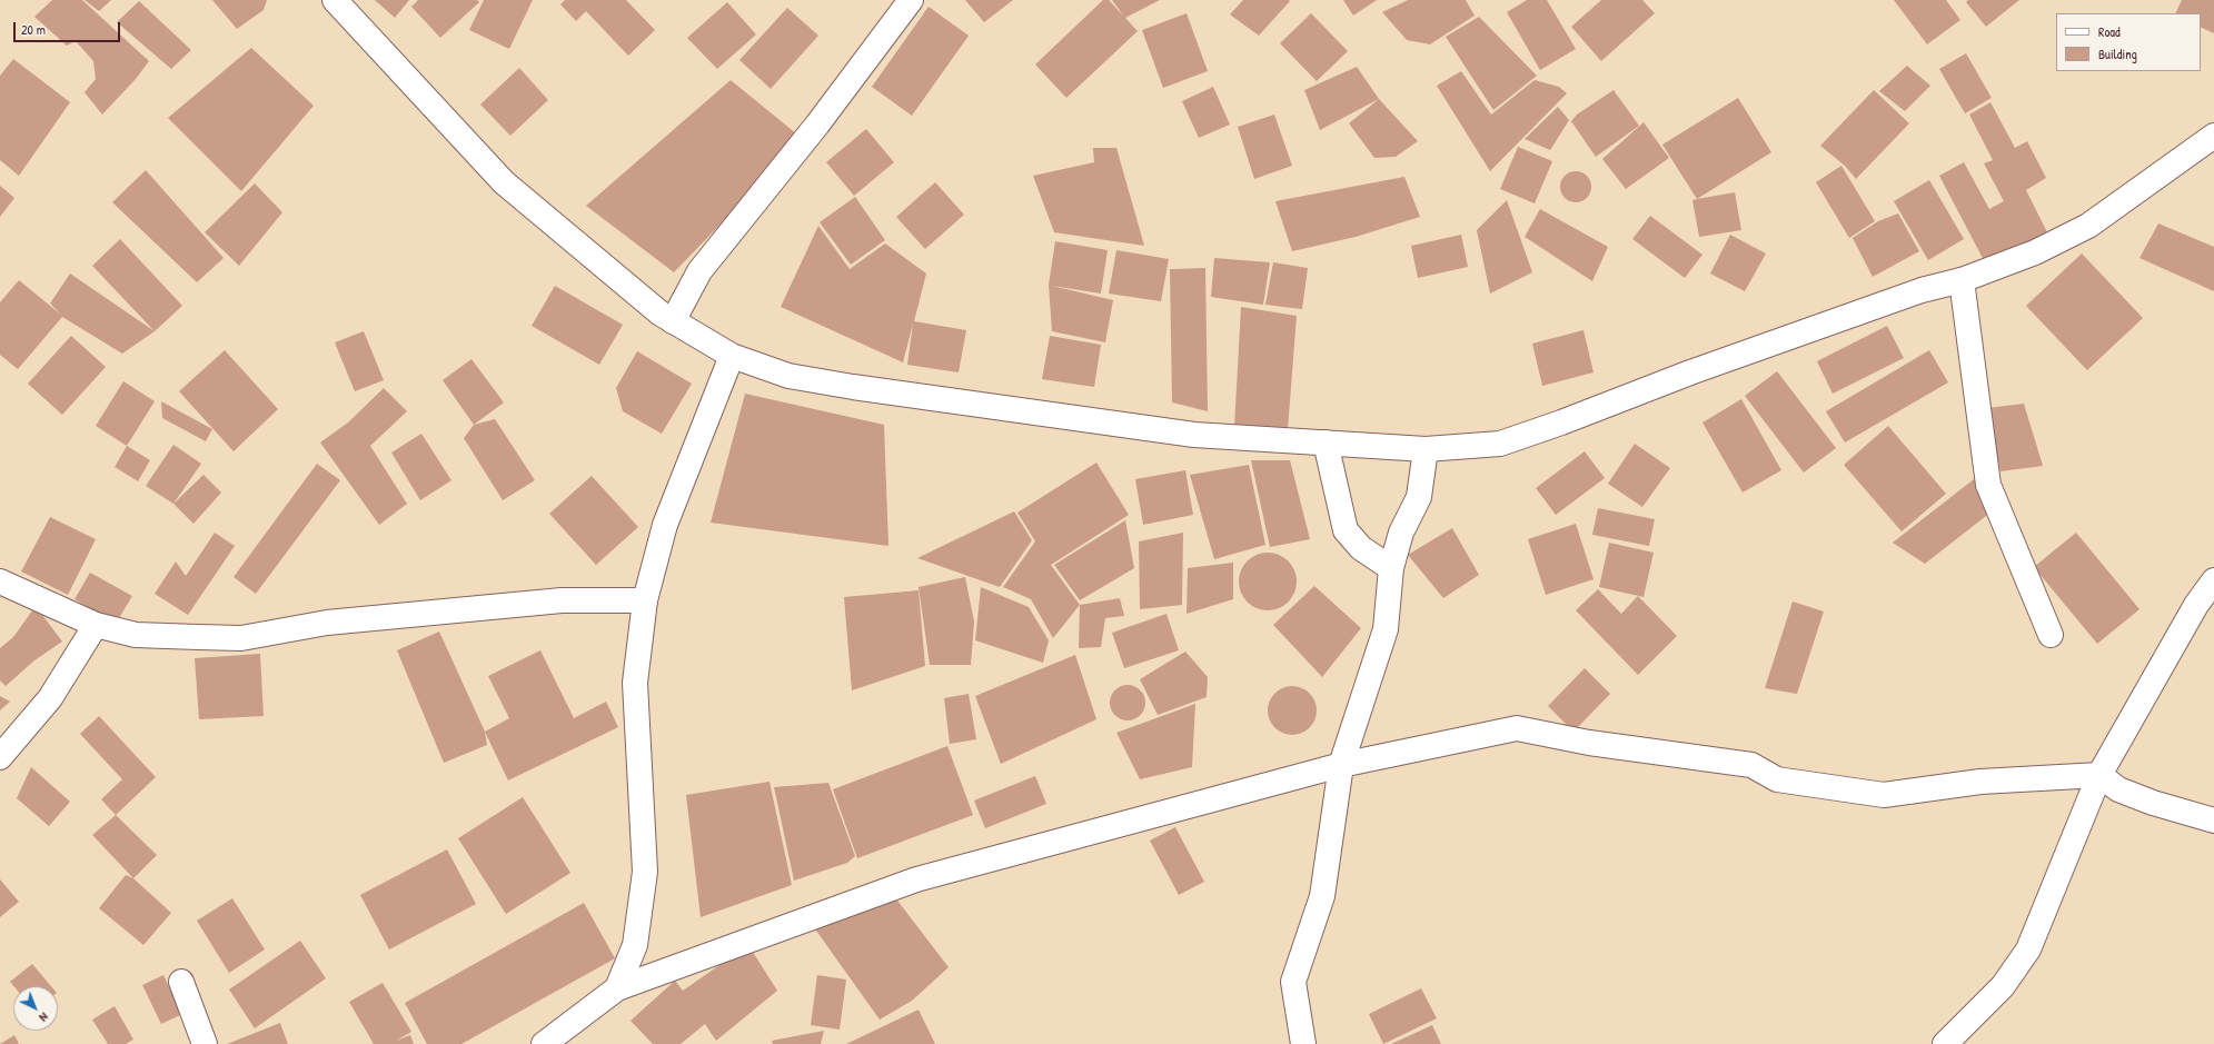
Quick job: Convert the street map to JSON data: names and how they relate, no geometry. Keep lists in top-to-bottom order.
{
  "legend": ["Road", "Building"],
  "scale_bar": "20 m",
  "north": "bottom right"
}
